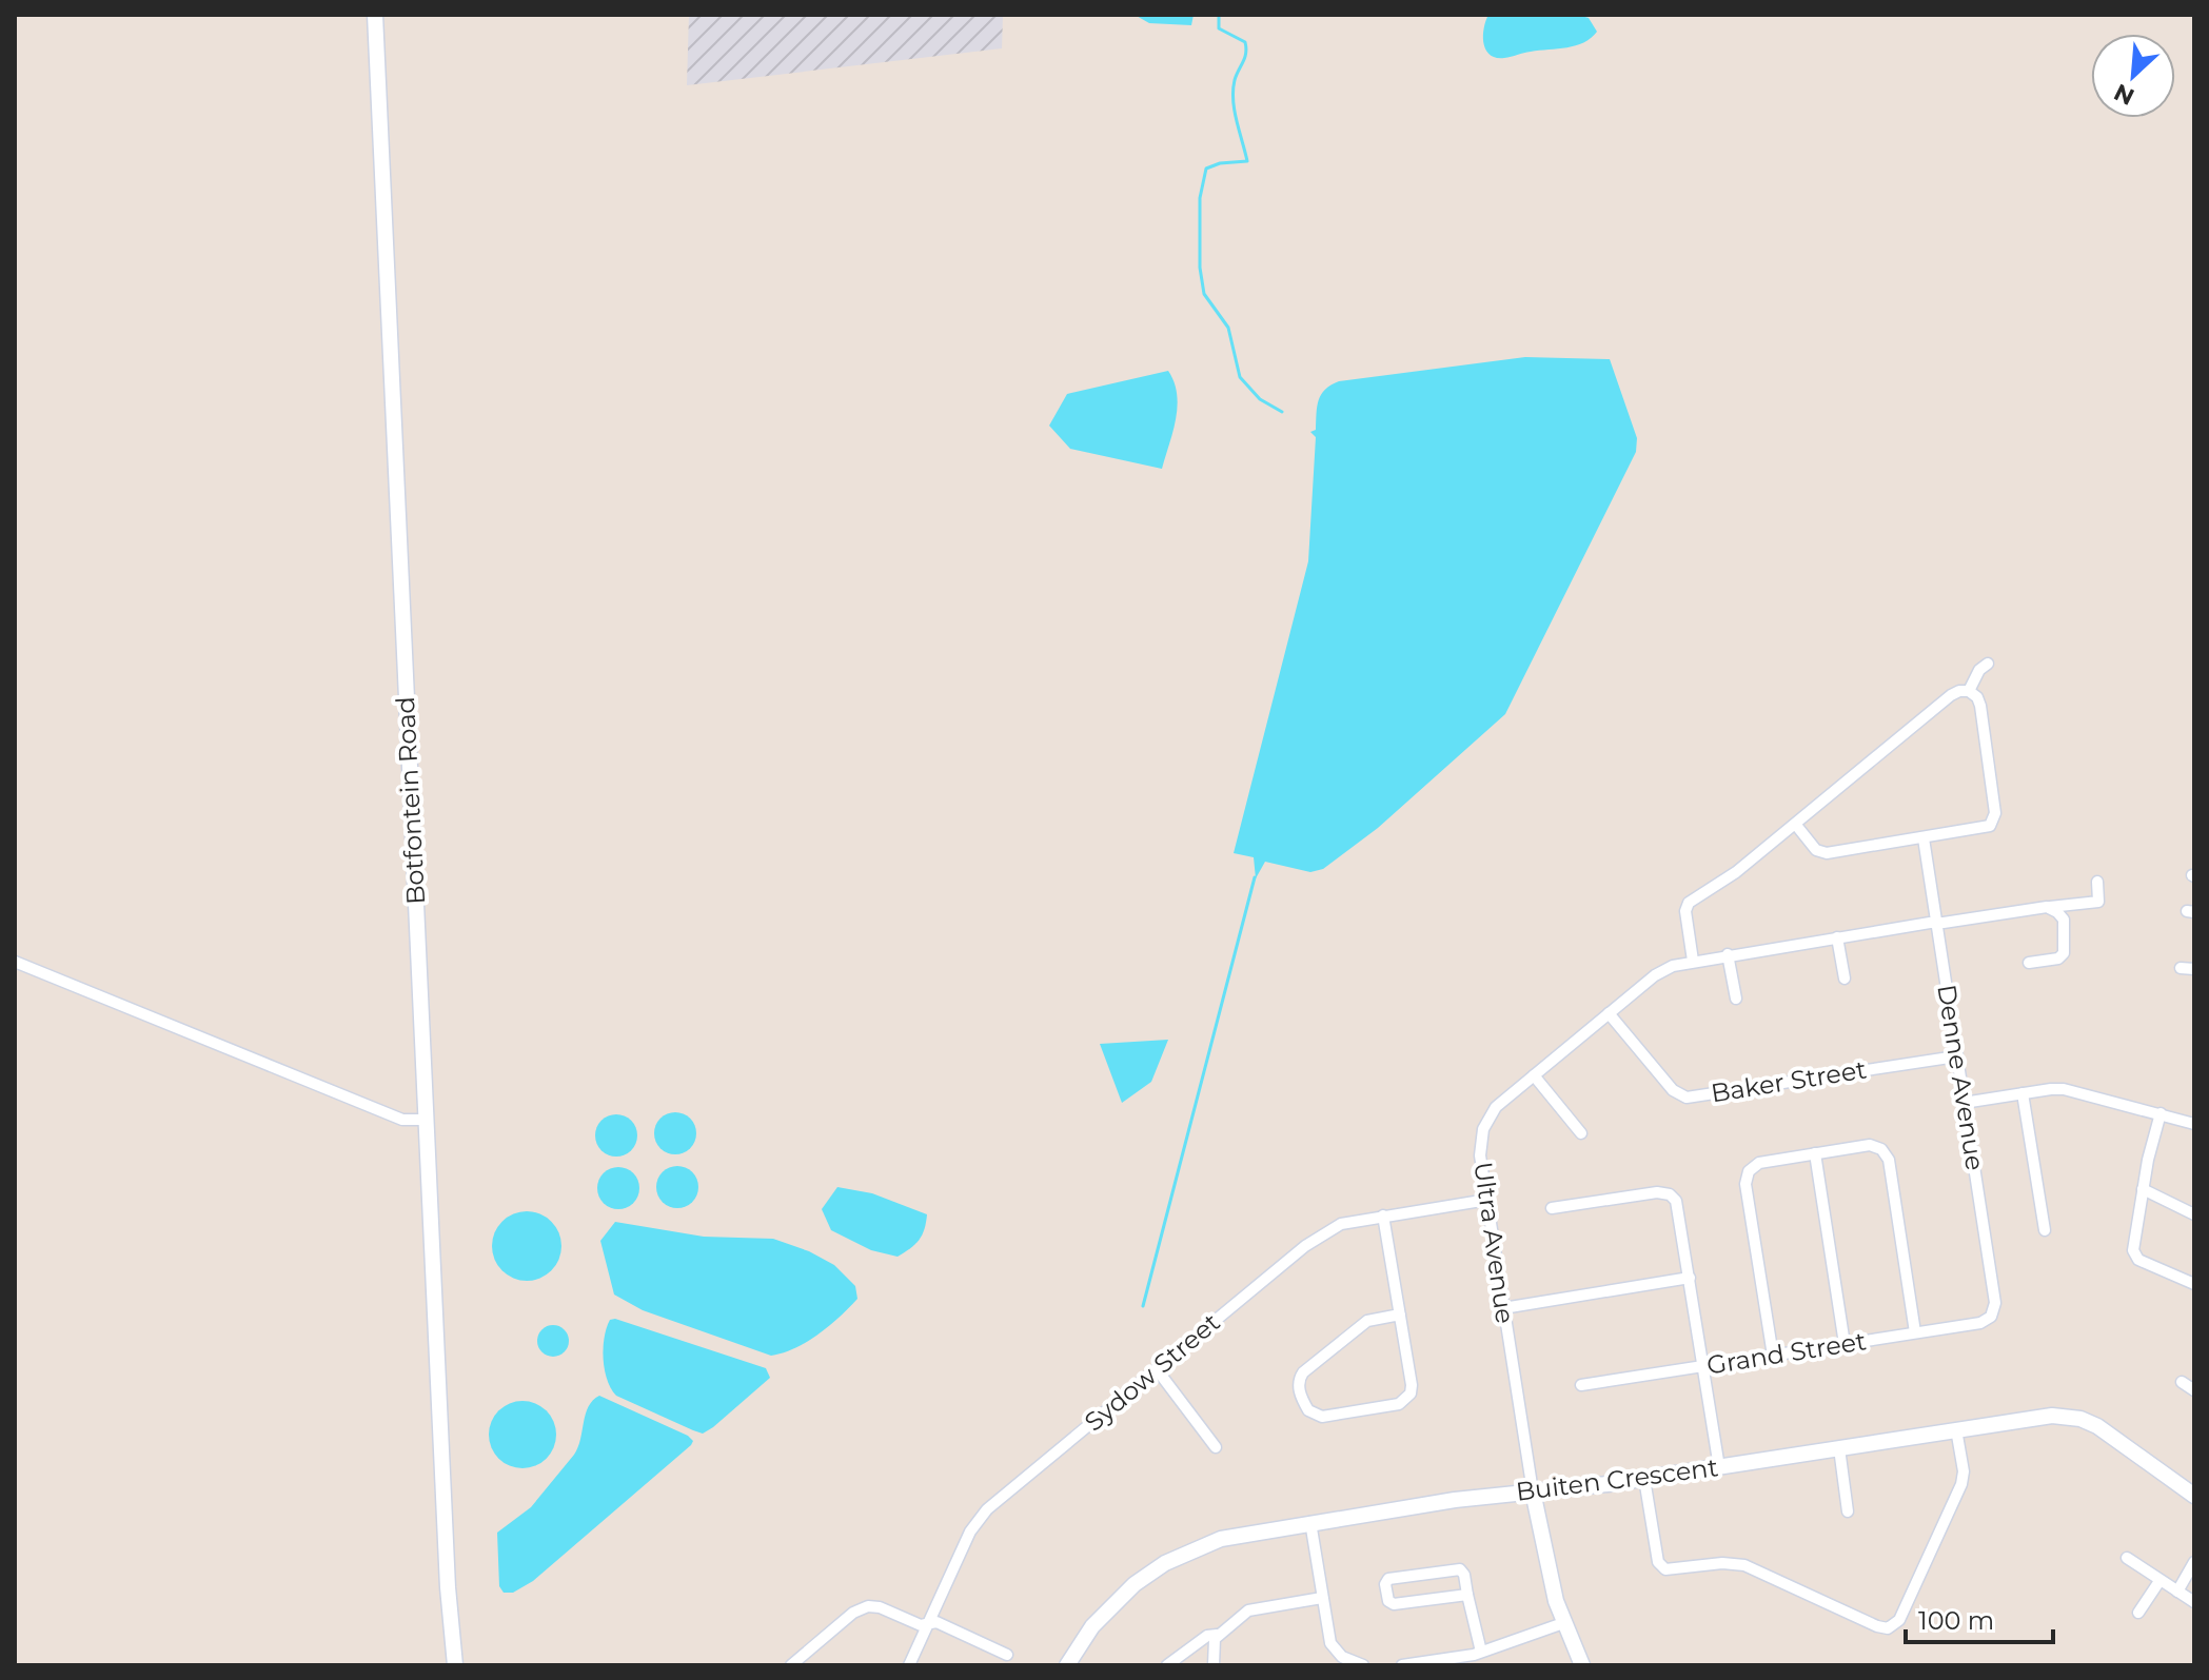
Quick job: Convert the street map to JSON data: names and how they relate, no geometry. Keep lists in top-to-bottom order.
{
  "streets": {
    "main road": ["Botfontein Road", "Ultra Avenue", "Buiten Crescent"],
    "street": [
      "Denne Avenue",
      "Baker Street",
      "Grand Street",
      "Sydow Street"
    ]
  },
  "crossings": [
    ["Denne Avenue", "Baker Street"],
    ["Denne Avenue", "Ultra Avenue"],
    ["Denne Avenue", "Grand Street"],
    ["Baker Street", "Ultra Avenue"],
    ["Ultra Avenue", "Sydow Street"],
    ["Ultra Avenue", "Buiten Crescent"]
  ],
  "scale_bar": "100 m",
  "north": "bottom left"
}
